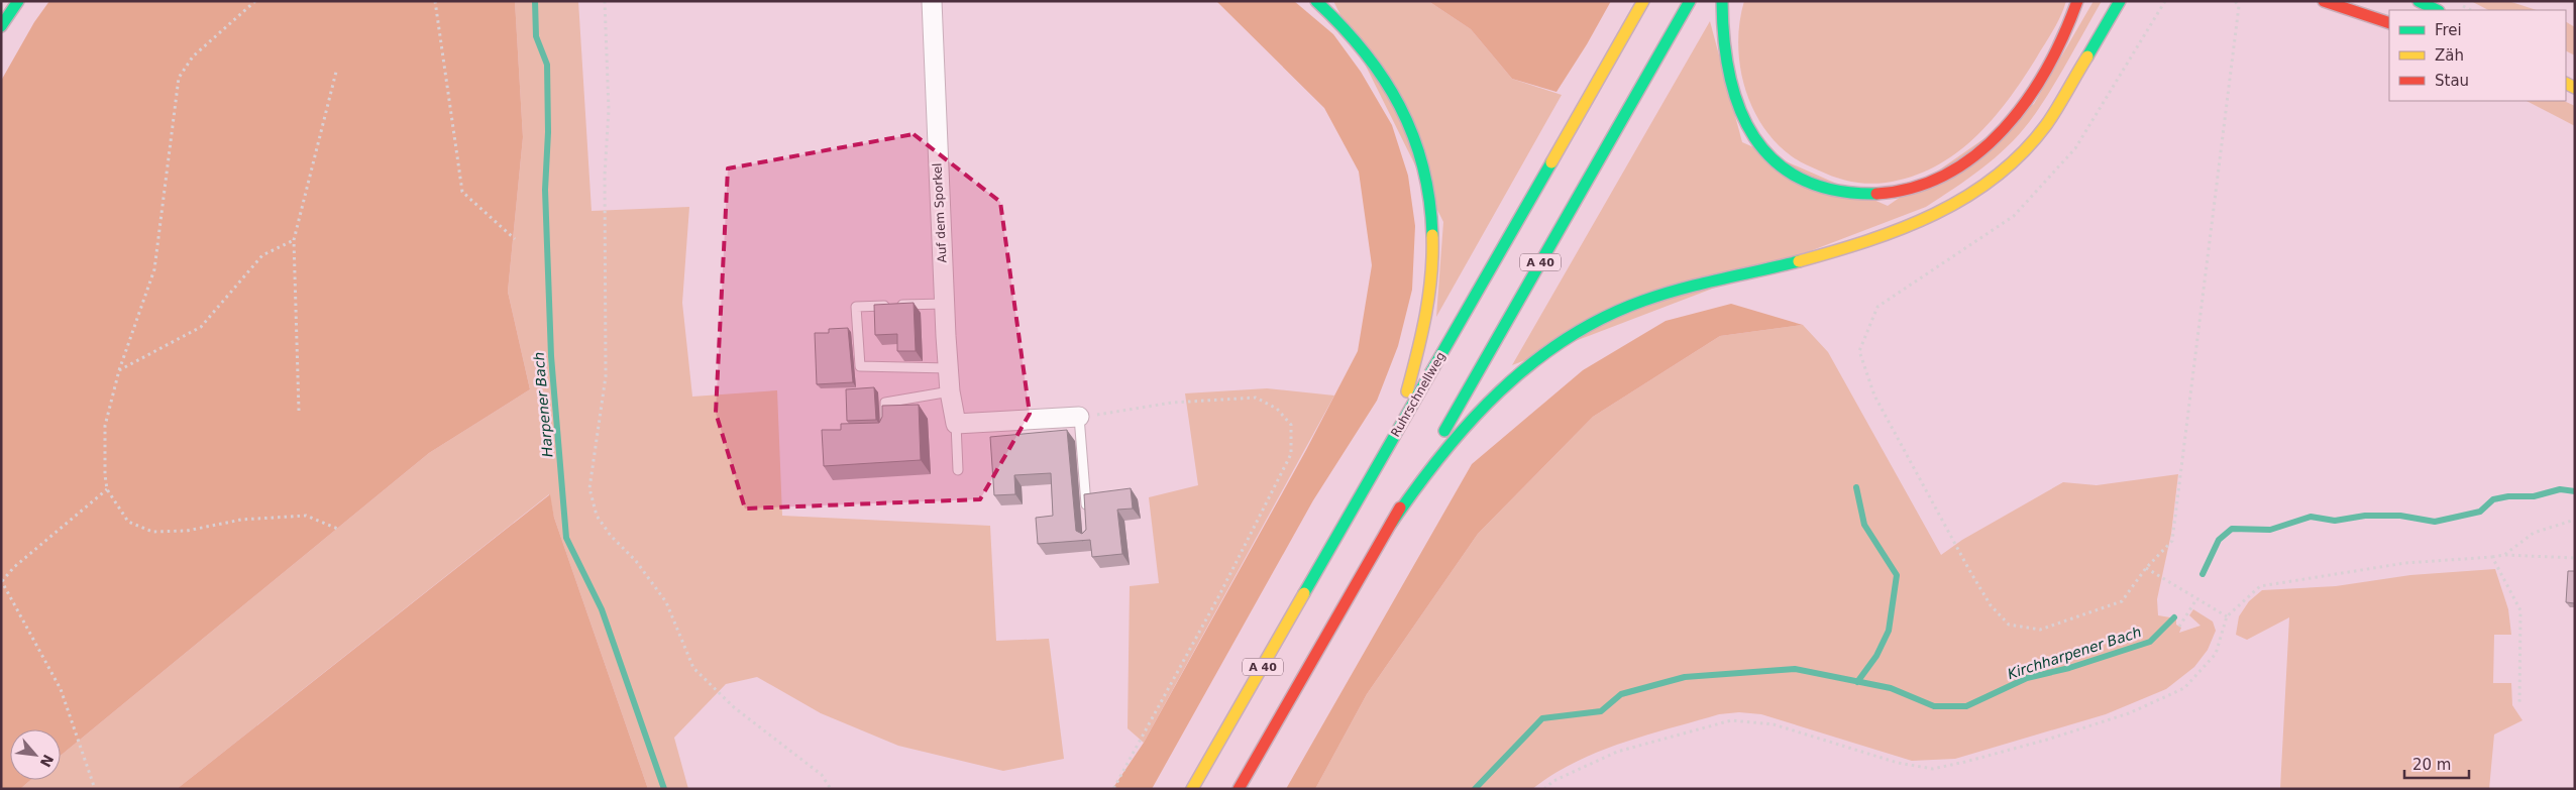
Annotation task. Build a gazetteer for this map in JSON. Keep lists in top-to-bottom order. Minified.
{"streets":{"main road":["A 40","Ruhrschnellweg"],"street":["Auf dem Sporkel"]},"water":["Harpener Bach","Kirchharpener Bach"],"legend":["Frei","Zäh","Stau"],"scale_bar":"20 m","north":"bottom right"}
